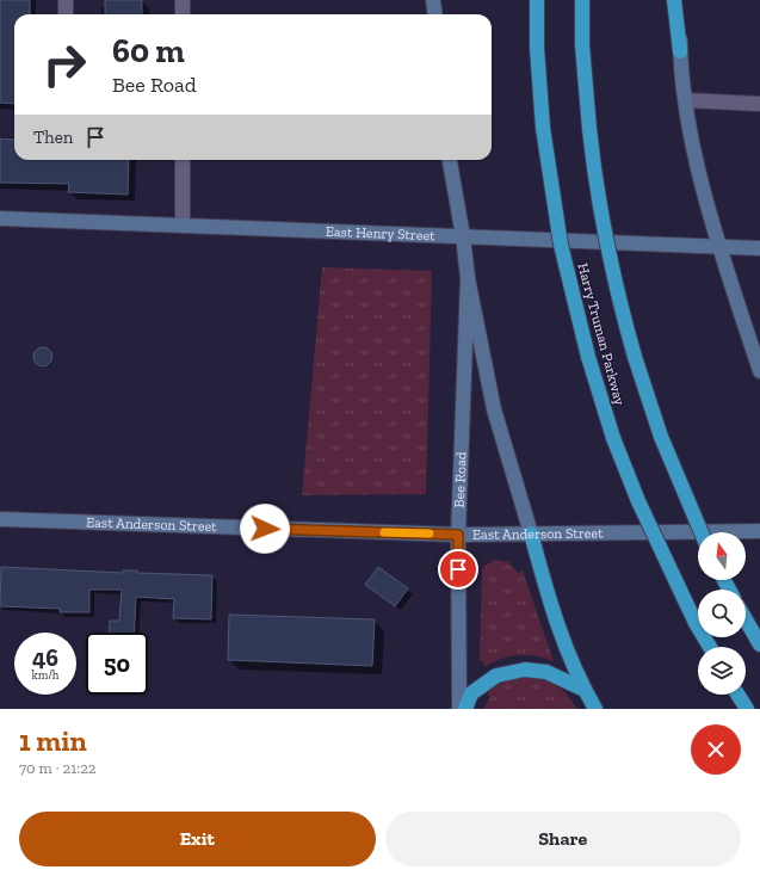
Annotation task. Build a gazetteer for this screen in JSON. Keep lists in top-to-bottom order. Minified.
{"streets":{"highway":["Harry Truman Parkway"],"main road":["East Henry Street","Bee Road","East Anderson Street"]},"crossings":[["Bee Road","East Anderson Street"]],"north":"top","page":{"turn":["60 m","Bee Road"],"then":"Then","speed":"46 km/h","limit":"50","heading":["1 min","70 m · 21:22"],"buttons":["Exit","Share"]}}
